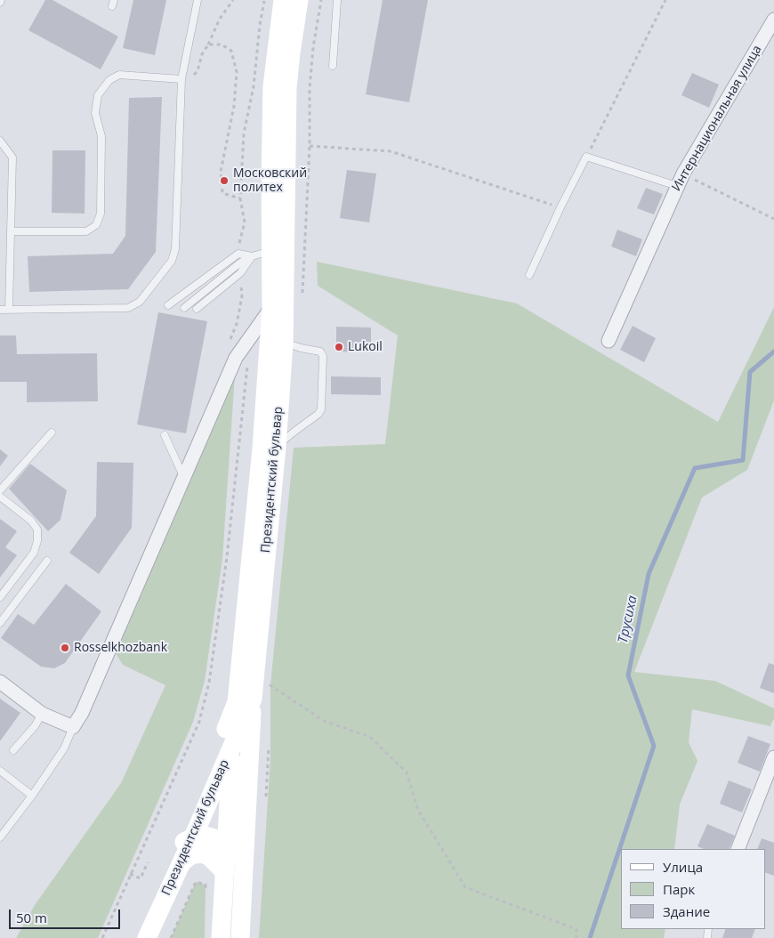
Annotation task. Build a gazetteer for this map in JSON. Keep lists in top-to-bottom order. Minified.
{"streets":{"main road":["Президентский бульвар"],"street":["Интернациональная улица"]},"water":["Трусиха"],"places":["Московский политех","Lukoil","Rosselkhozbank"],"legend":["Улица","Парк","Здание"],"scale_bar":"50 m"}
